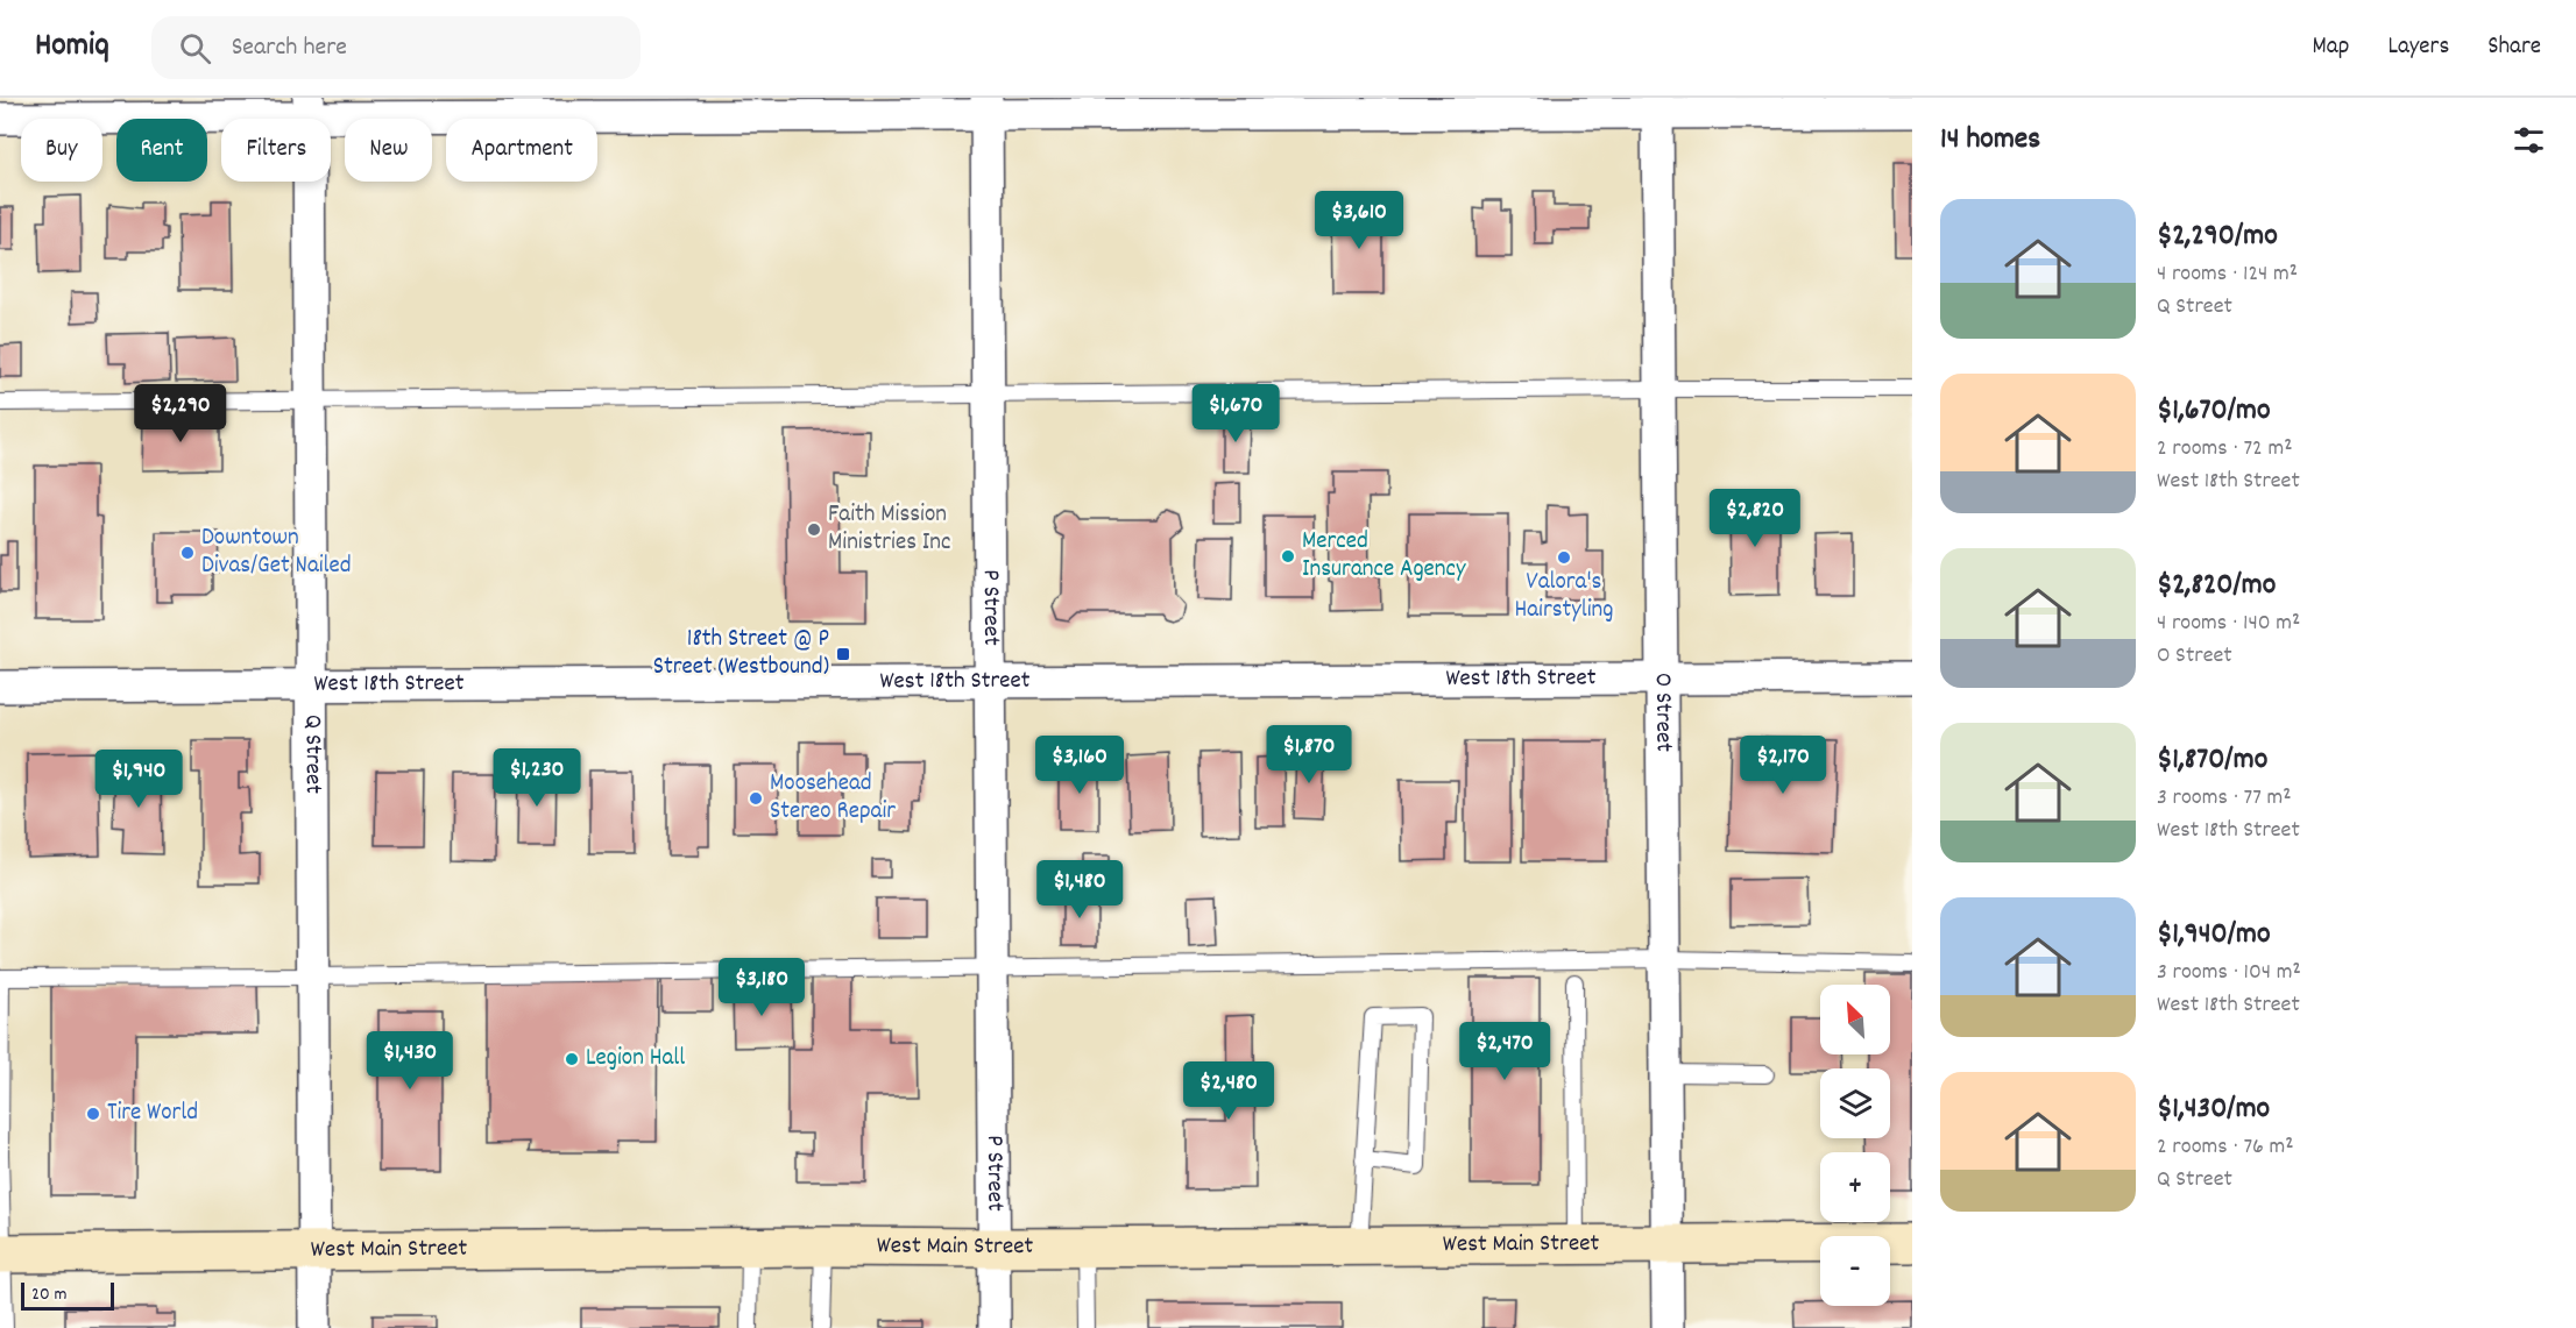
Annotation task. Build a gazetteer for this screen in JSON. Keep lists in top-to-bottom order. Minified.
{"streets":{"street":["P Street","West 18th Street","O Street","Q Street","West Main Street"]},"crossings":[["P Street","West 18th Street"],["P Street","West Main Street"],["West 18th Street","O Street"],["West 18th Street","Q Street"],["O Street","West Main Street"],["Q Street","West Main Street"]],"places":{"other":["Faith Mission Ministries Inc","Downtown Divas/Get Nailed","Merced Insurance Agency","Valora's Hairstyling","Moosehead Stereo Repair","Legion Hall","Tire World"],"transit":["18th Street @ P Street (Westbound)"]},"scale_bar":"20 m","north":"top left","page":{"header":"Homiq","search":"Search here","nav":["Map","Layers","Share"],"heading":"14 homes","chip":["Buy","Rent","Filters","New","Apartment"],"list":[{"name":"$2,290/mo","note":"4 rooms · 124 m² · Q Street"},{"name":"$1,670/mo","note":"2 rooms · 72 m² · West 18th Street"},{"name":"$2,820/mo","note":"4 rooms · 140 m² · O Street"},{"name":"$1,870/mo","note":"3 rooms · 77 m² · West 18th Street"},{"name":"$1,940/mo","note":"3 rooms · 104 m² · West 18th Street"},{"name":"$1,430/mo","note":"2 rooms · 76 m² · Q Street"}],"price":["$3,610","$2,290","$1,670","$2,820","$1,870","$3,160","$2,170","$1,230","$1,940","$1,480","$3,180","$2,470","$1,430","$2,480"],"map_buttons":["+","−"],"scale":"20 m"}}
